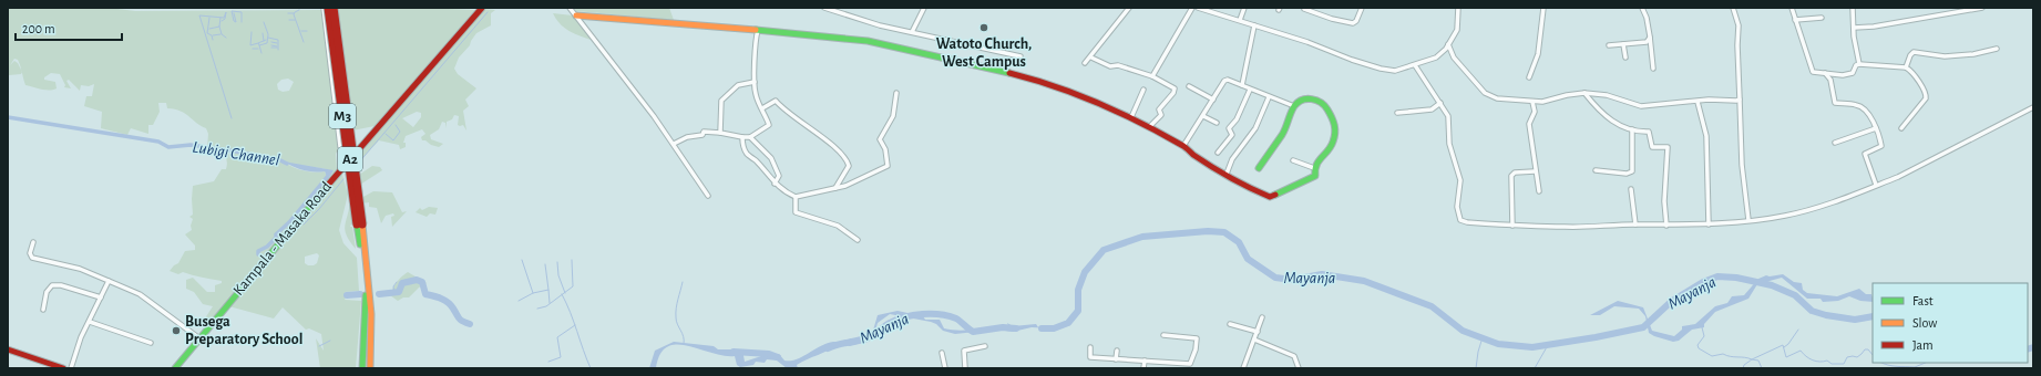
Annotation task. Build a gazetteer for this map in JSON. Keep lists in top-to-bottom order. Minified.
{"streets":{"main road":["M3","A2","Kampala - Masaka Road"]},"crossings":[["A2","Kampala - Masaka Road"]],"water":["Lubigi Channel","Mayanja"],"places":["Watoto Church, West Campus","Busega Preparatory School"],"legend":["Fast","Slow","Jam"],"scale_bar":"200 m"}
